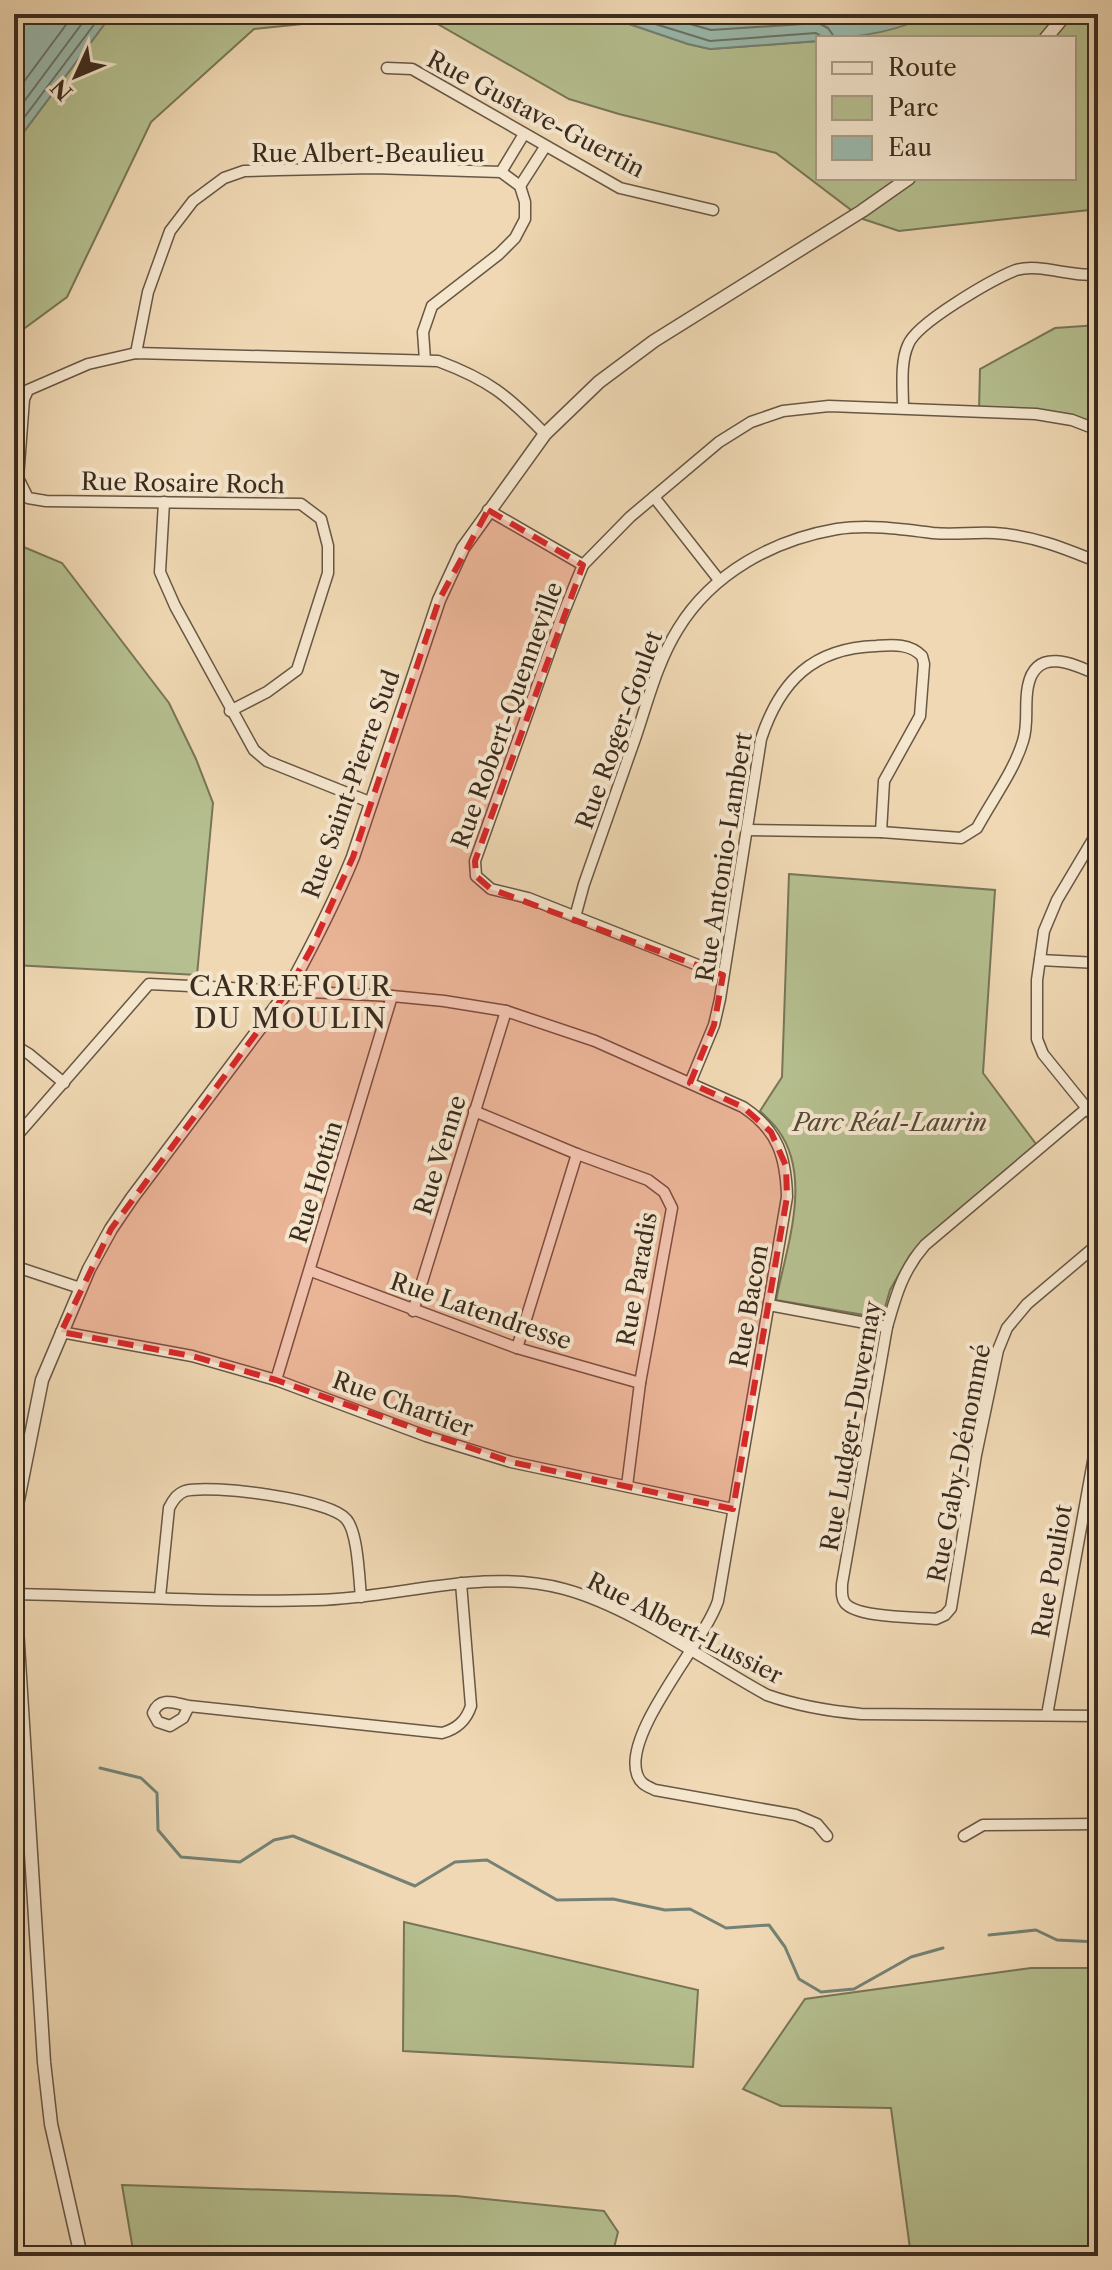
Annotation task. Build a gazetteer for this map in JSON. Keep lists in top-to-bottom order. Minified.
{"streets":{"street":["Rue Gustave-Guertin","Rue Albert-Beaulieu","Rue Rosaire Roch","Rue Robert-Quenneville","Rue Roger-Goulet","Rue Saint-Pierre Sud","Rue Antonio-Lambert","Rue Venne","Rue Hottin","Rue Paradis","Rue Bacon","Rue Latendresse","Rue Chartier","Rue Ludger-Duvernay","Rue Gaby-Dénommé","Rue Pouliot","Rue Albert-Lussier"]},"crossings":[["Rue Albert-Beaulieu","Rue Rosaire Roch"],["Rue Robert-Quenneville","Rue Roger-Goulet"],["Rue Saint-Pierre Sud","Rue Bacon"],["Rue Saint-Pierre Sud","Rue Chartier"],["Rue Antonio-Lambert","Rue Bacon"],["Rue Venne","Rue Paradis"],["Rue Venne","Rue Bacon"],["Rue Venne","Rue Latendresse"],["Rue Hottin","Rue Bacon"],["Rue Hottin","Rue Latendresse"],["Rue Hottin","Rue Chartier"],["Rue Paradis","Rue Latendresse"],["Rue Paradis","Rue Chartier"],["Rue Bacon","Rue Chartier"],["Rue Bacon","Rue Albert-Lussier"],["Rue Ludger-Duvernay","Rue Gaby-Dénommé"],["Rue Pouliot","Rue Albert-Lussier"]],"districts":["CARREFOUR DU MOULIN"],"parks":["Parc Réal-Laurin"],"legend":["Route","Parc","Eau"],"north":"bottom left"}
